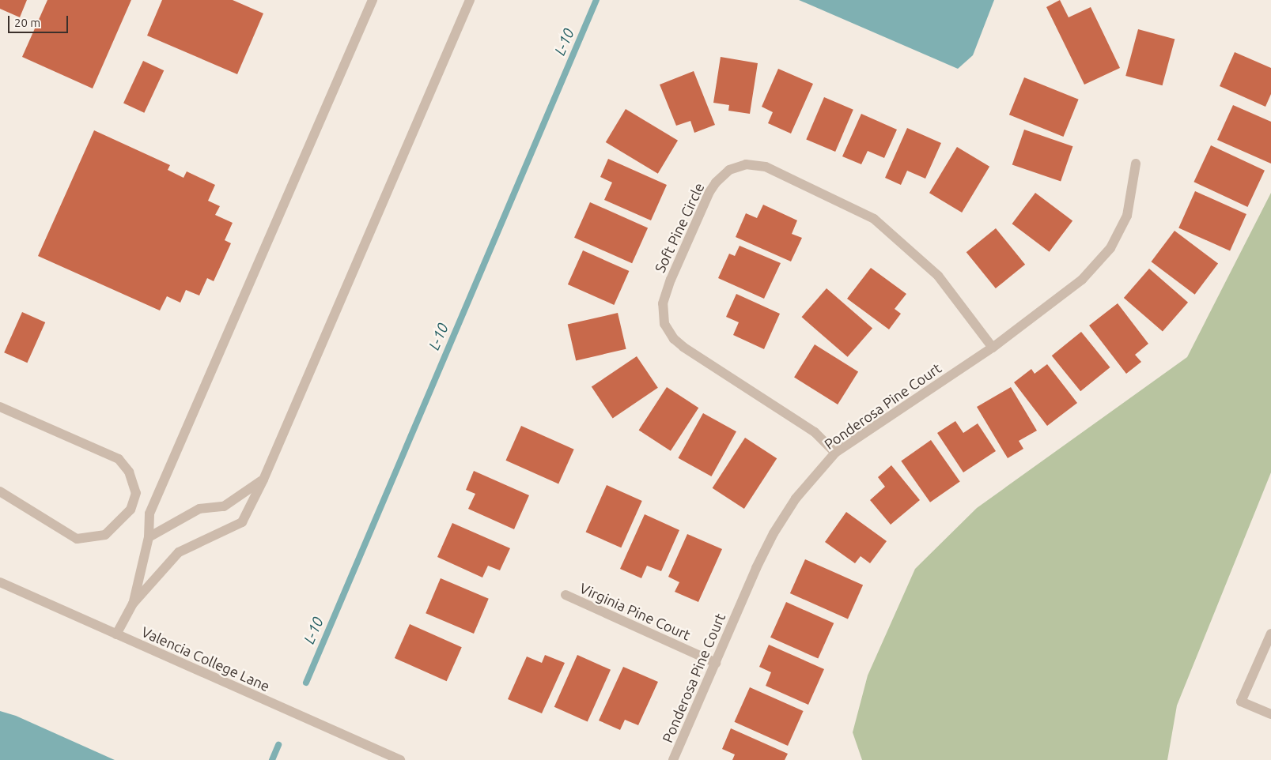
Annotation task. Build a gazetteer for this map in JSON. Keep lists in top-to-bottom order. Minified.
{"streets":{"street":["Soft Pine Circle","Ponderosa Pine Court","Virginia Pine Court","Valencia College Lane"]},"crossings":[["Soft Pine Circle","Ponderosa Pine Court"],["Ponderosa Pine Court","Virginia Pine Court"]],"water":["L-10"],"scale_bar":"20 m"}
